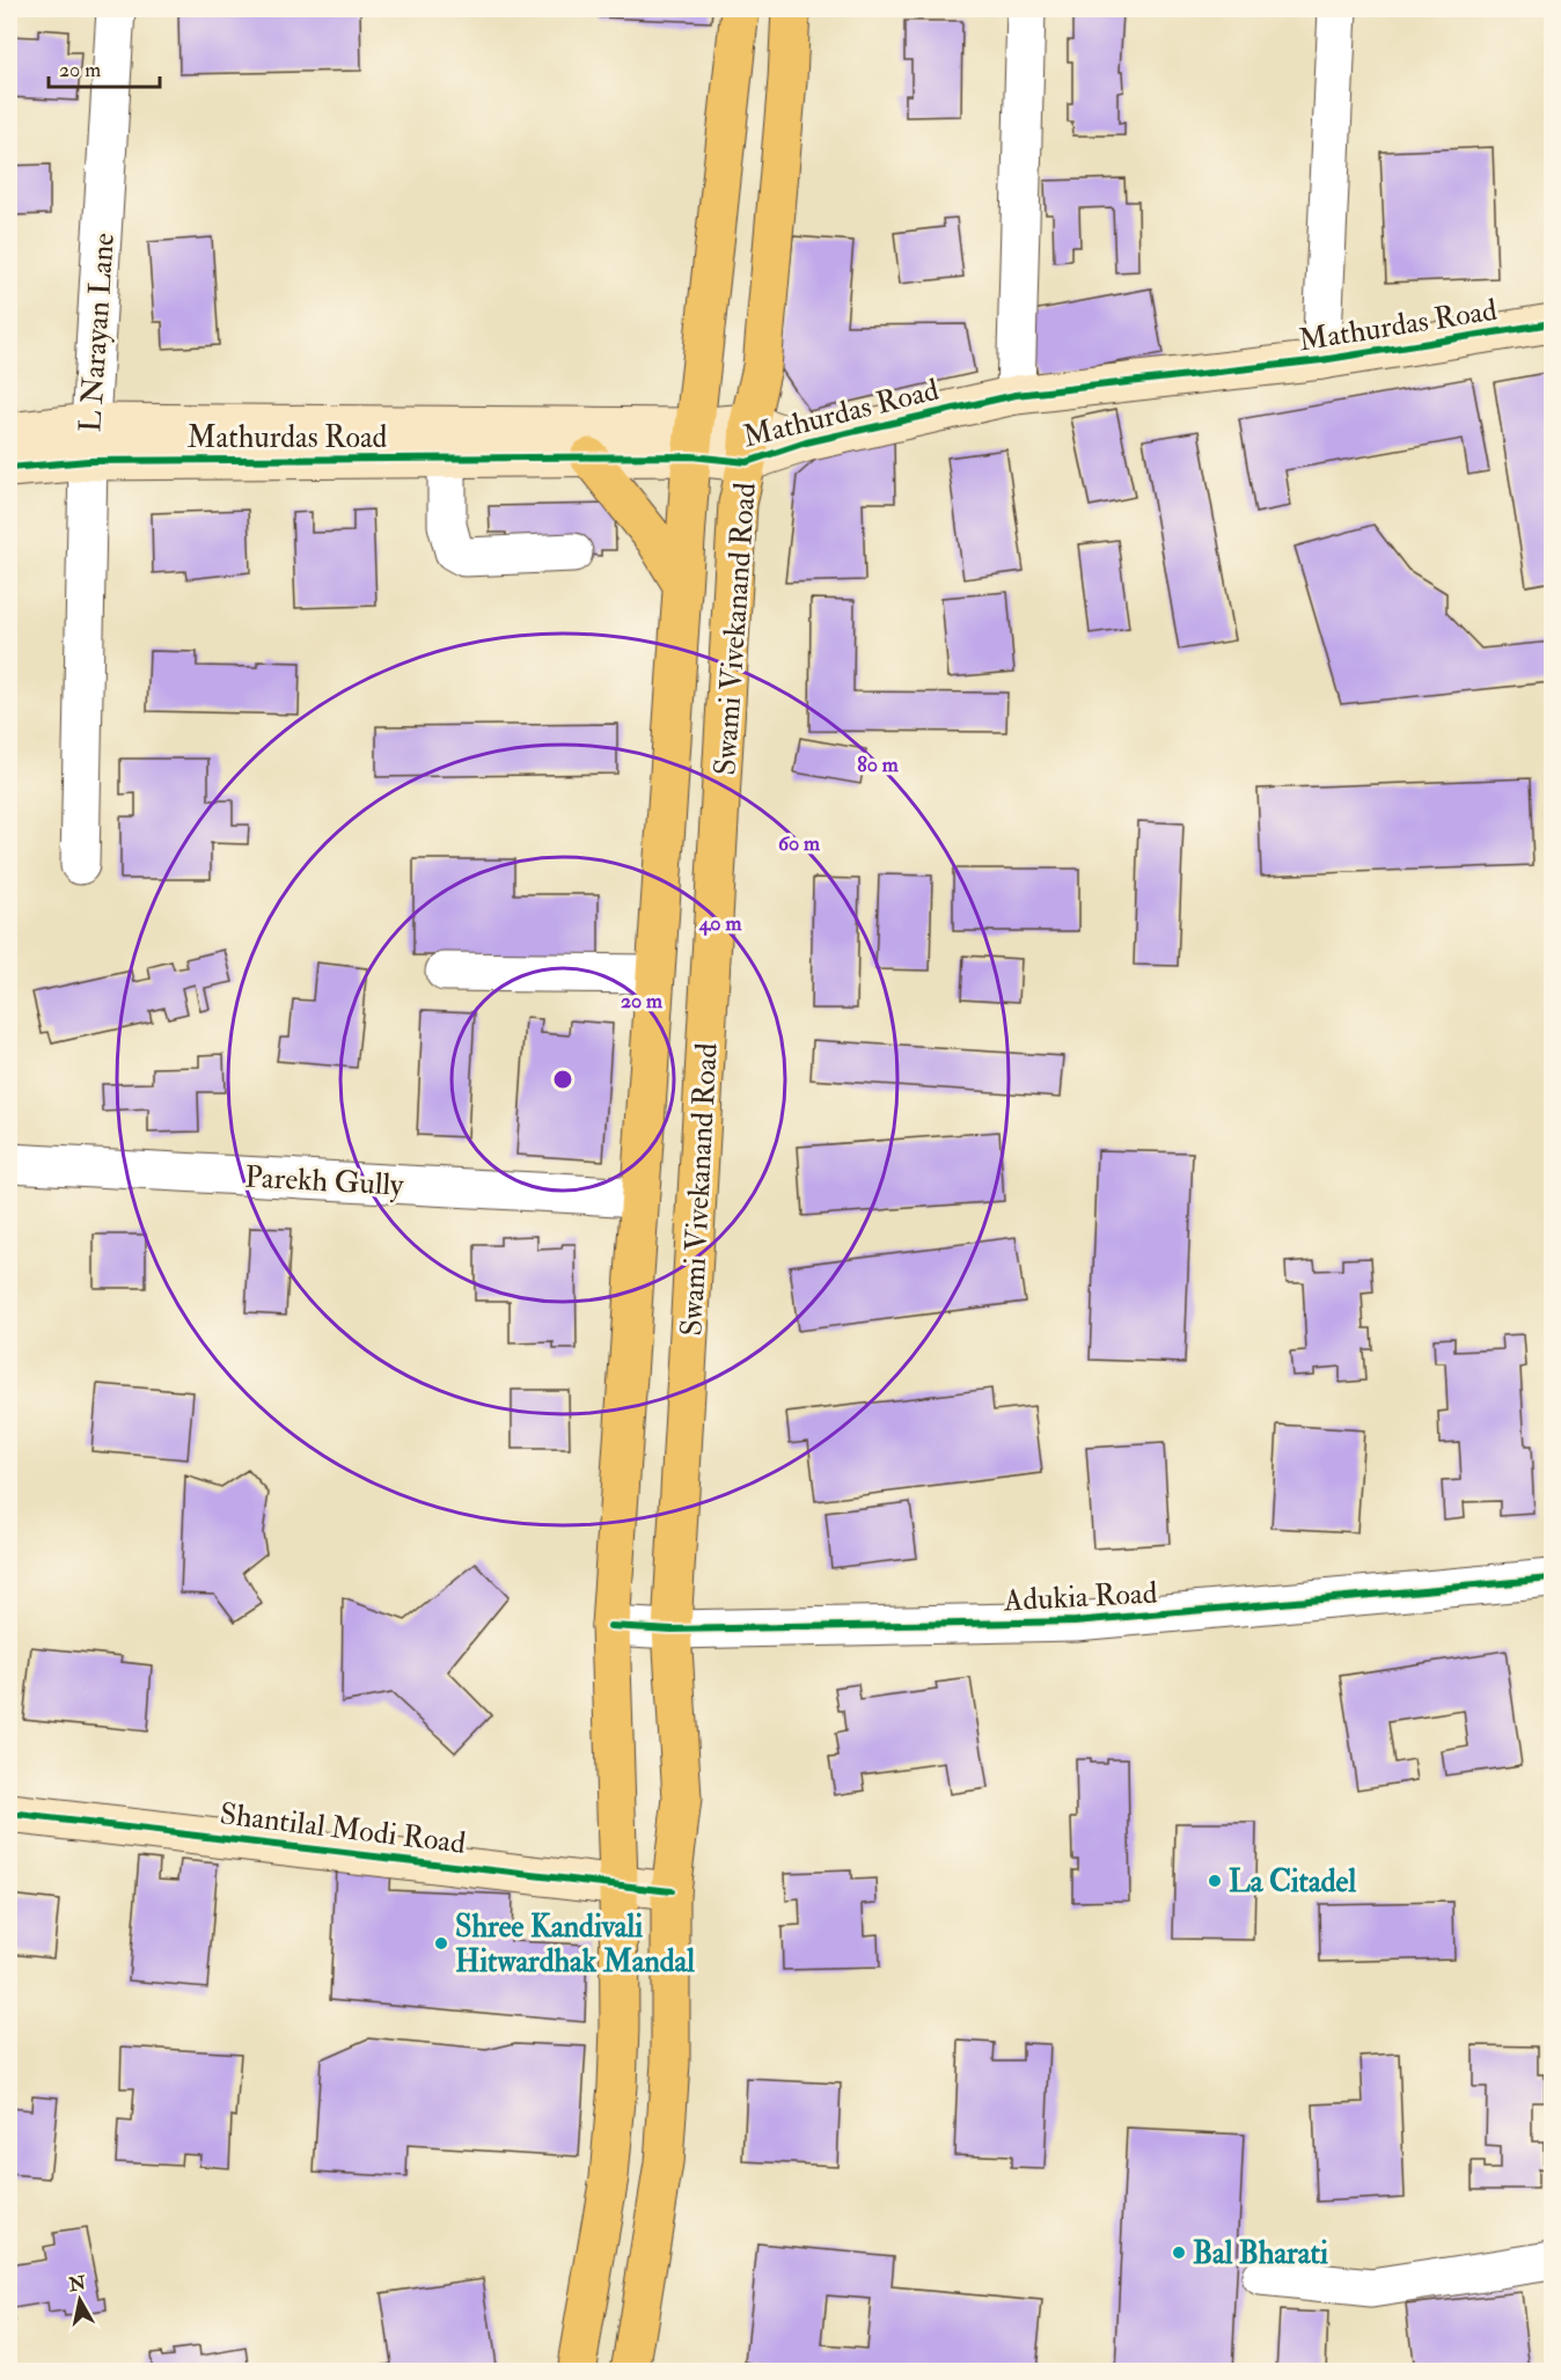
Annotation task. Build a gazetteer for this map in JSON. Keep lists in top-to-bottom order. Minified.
{"streets":{"main road":["Swami Vivekanand Road"],"street":["Mathurdas Road","L Narayan Lane","Parekh Gully","Adukia Road","Shantilal Modi Road"]},"crossings":[["Mathurdas Road","L Narayan Lane"],["Mathurdas Road","Swami Vivekanand Road"],["Swami Vivekanand Road","Parekh Gully"],["Swami Vivekanand Road","Adukia Road"],["Swami Vivekanand Road","Shantilal Modi Road"]],"places":["La Citadel","Shree Kandivali Hitwardhak Mandal","Bal Bharati"],"scale_bar":"20 m","north":"top","rings":["80 m","60 m","40 m","20 m"]}
